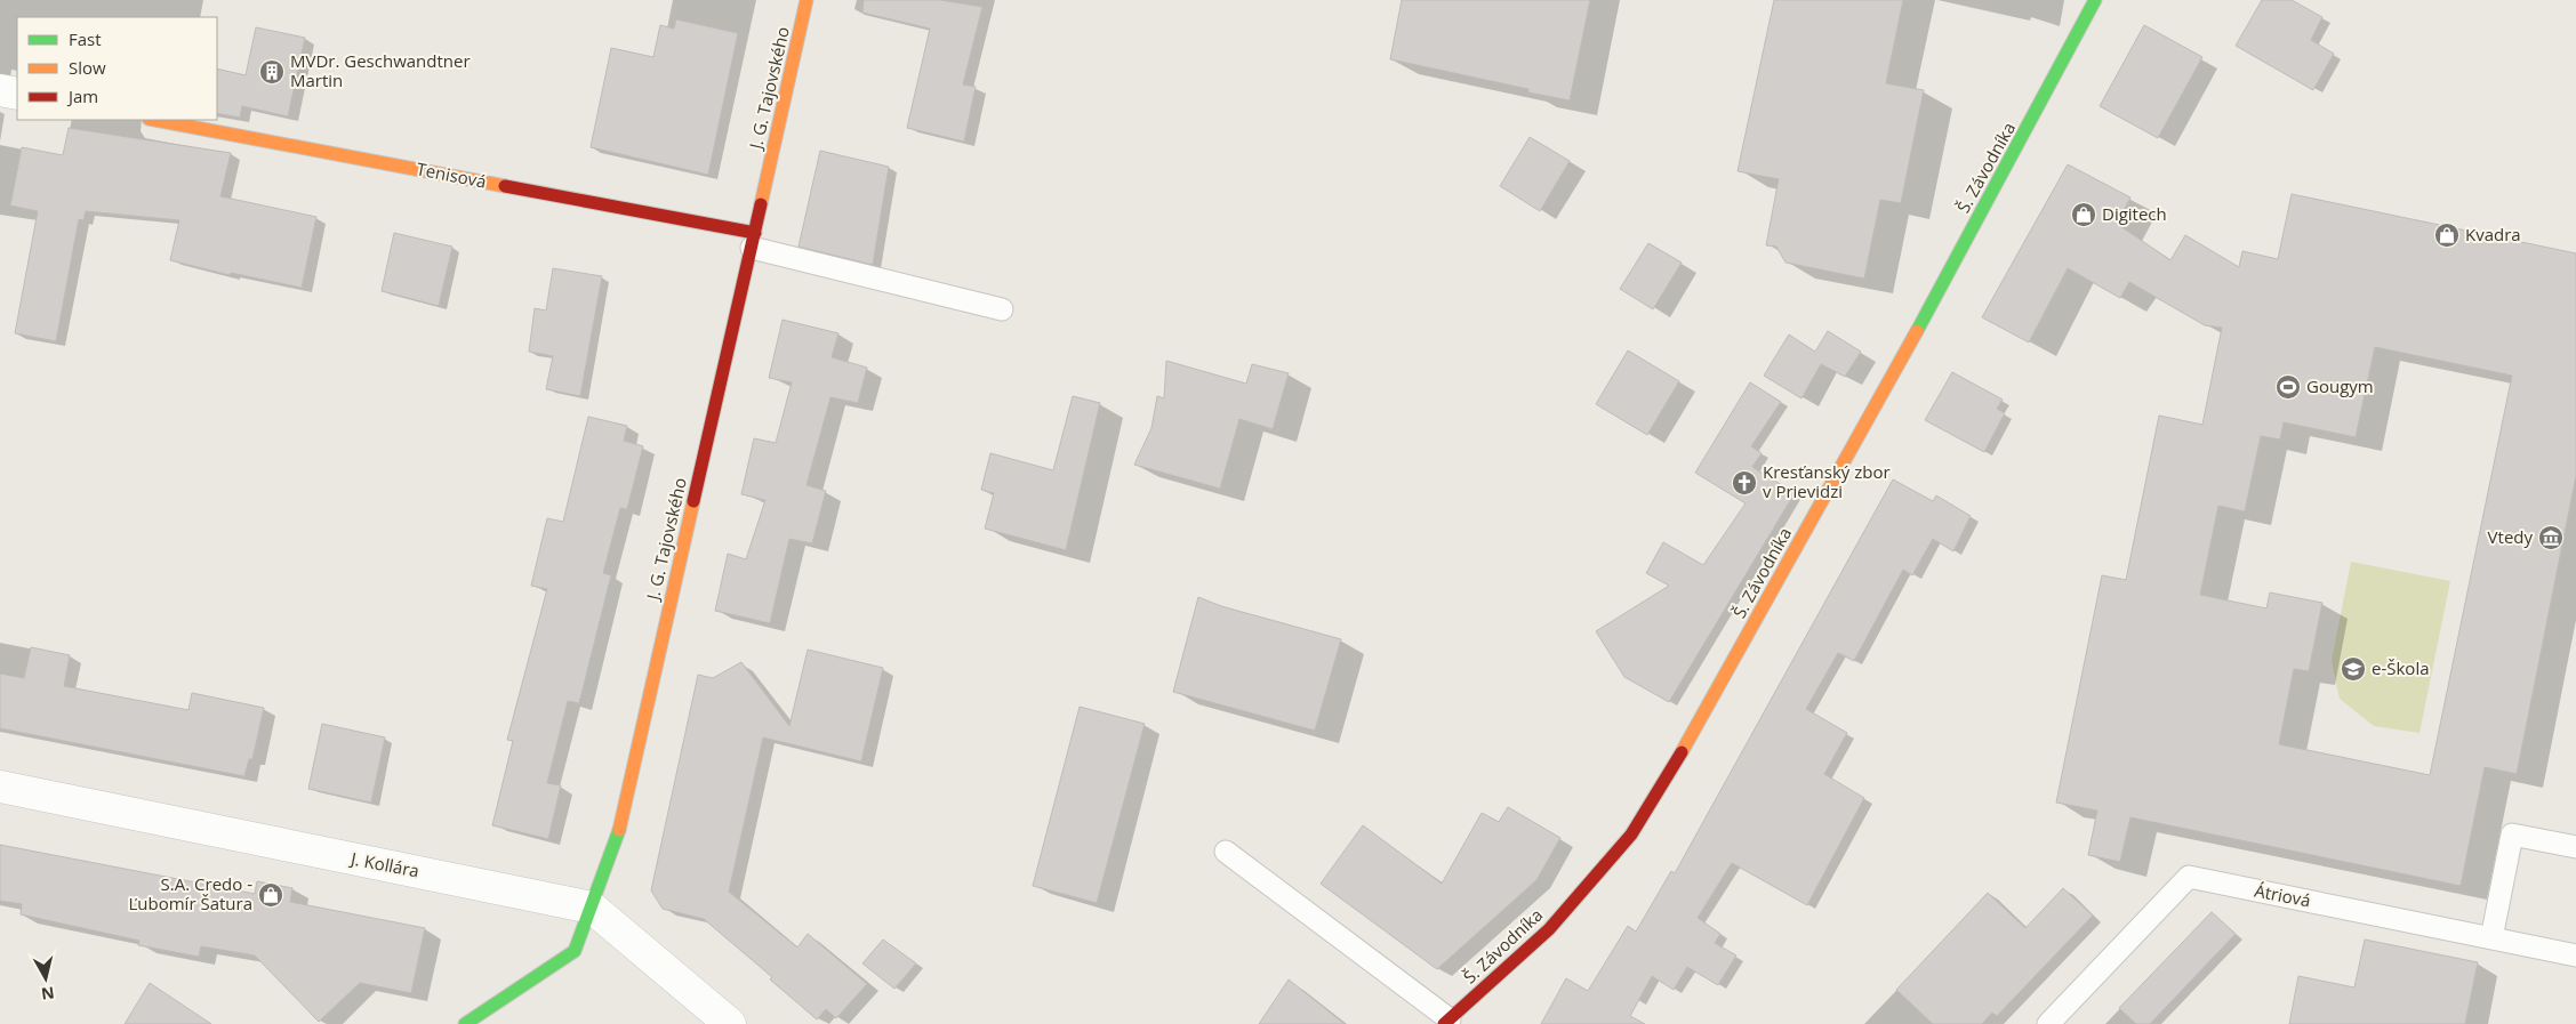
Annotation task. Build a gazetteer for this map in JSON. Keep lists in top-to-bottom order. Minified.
{"streets":{"street":["J. G. Tajovského","Š. Závodníka","Tenisová","J. Kollára"],"lane":["Átriová"]},"crossings":[["J. G. Tajovského","Tenisová"],["J. G. Tajovského","J. Kollára"]],"places":{"building":["MVDr. Geschwandtner Martin"],"shop":["Digitech","Kvadra","S.A. Credo - Ľubomír Šatura"],"sports":["Gougym"],"church":["Kresťanský zbor v Prievidzi"],"museum":["Vtedy"],"school or university":["e-Škola"]},"legend":["Fast","Slow","Jam"],"north":"bottom"}
